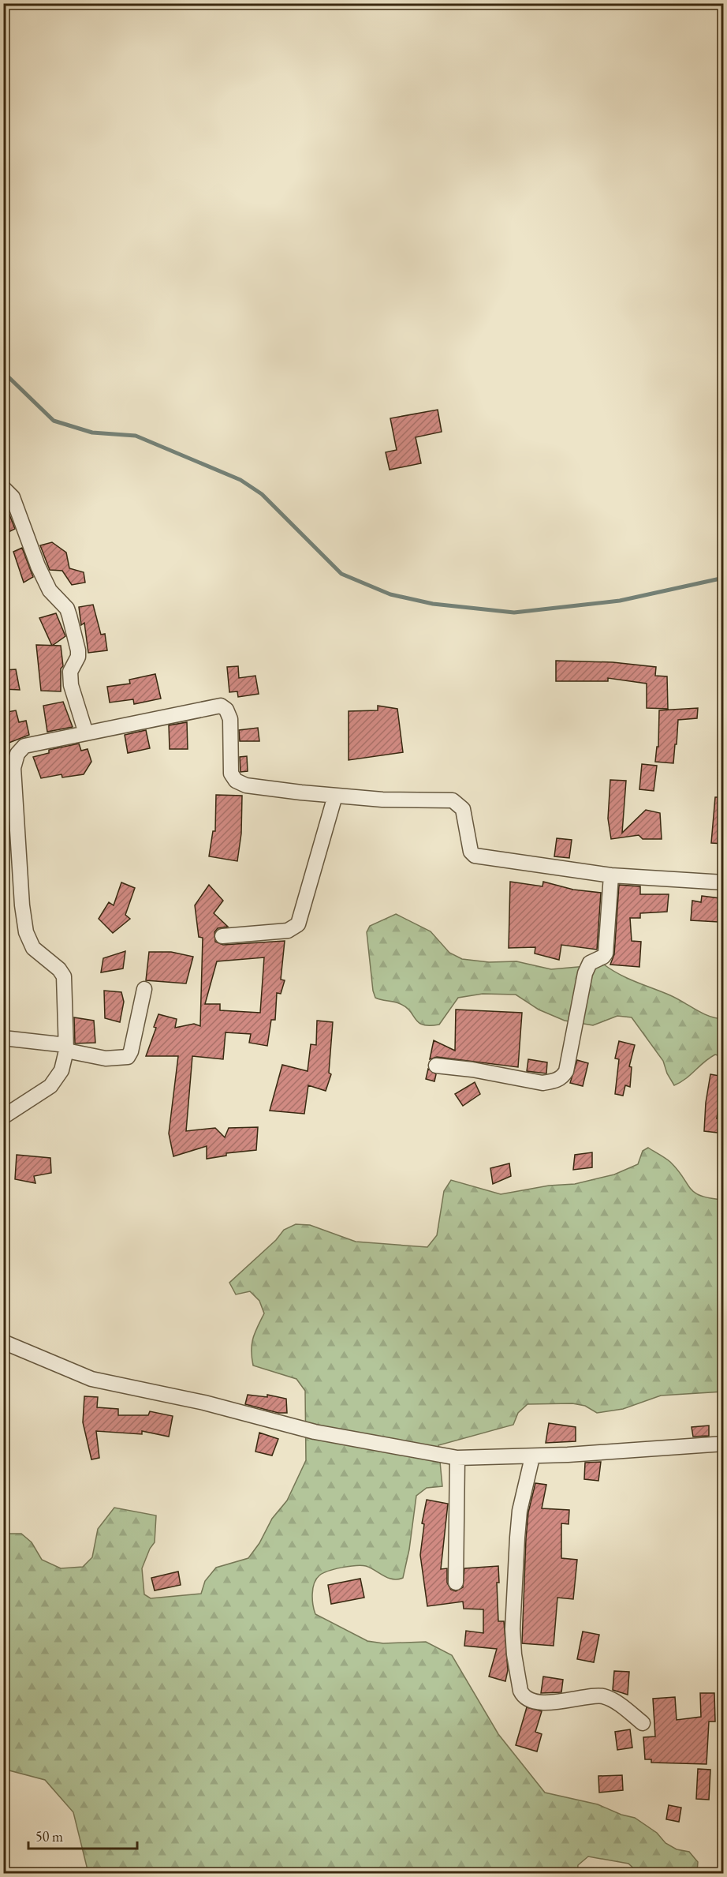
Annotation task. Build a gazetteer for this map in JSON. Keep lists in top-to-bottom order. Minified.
{"scale_bar":"50 m"}
